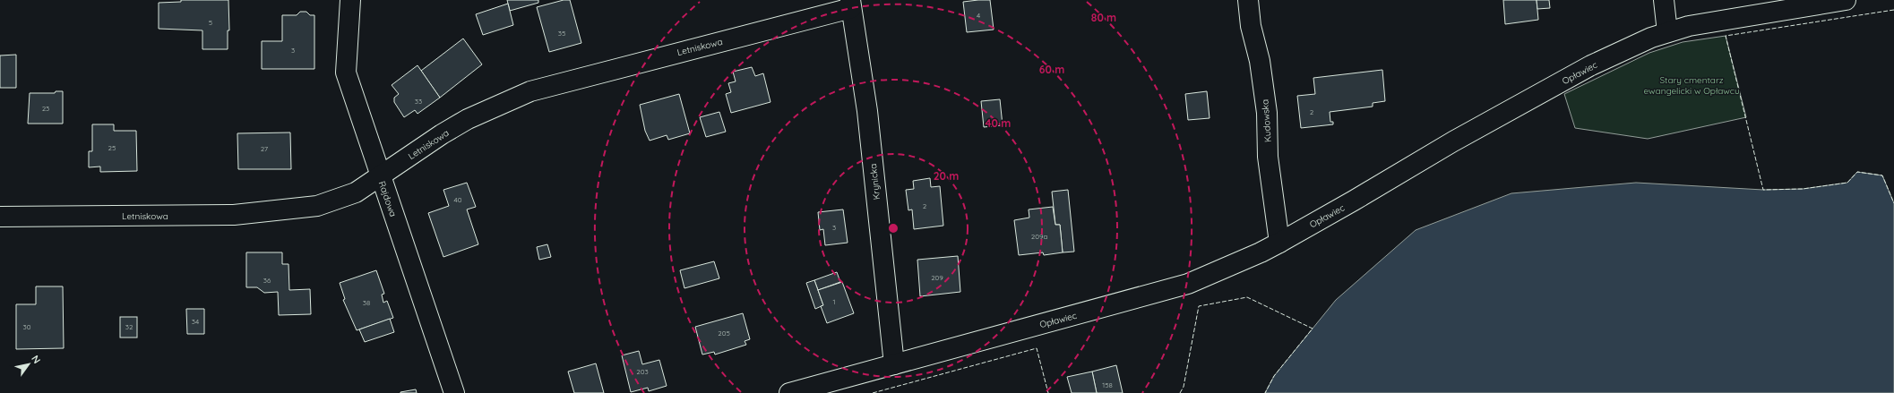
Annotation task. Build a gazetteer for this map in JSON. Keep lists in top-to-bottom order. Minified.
{"streets":{"street":["Letniskowa","Opławiec","Kudowska","Krynicka","Rajdowa"]},"crossings":[["Letniskowa","Krynicka"],["Letniskowa","Rajdowa"],["Opławiec","Kudowska"],["Opławiec","Krynicka"]],"parks":["Stary cmentarz ewangelicki w Opławcu"],"house_numbers":["4","5","35","3","33","23","2","25","27","40","2","3","209a","209","36","1","38","34","30","32","205","203","158"],"north":"top right","rings":["80 m","60 m","40 m","20 m"]}
